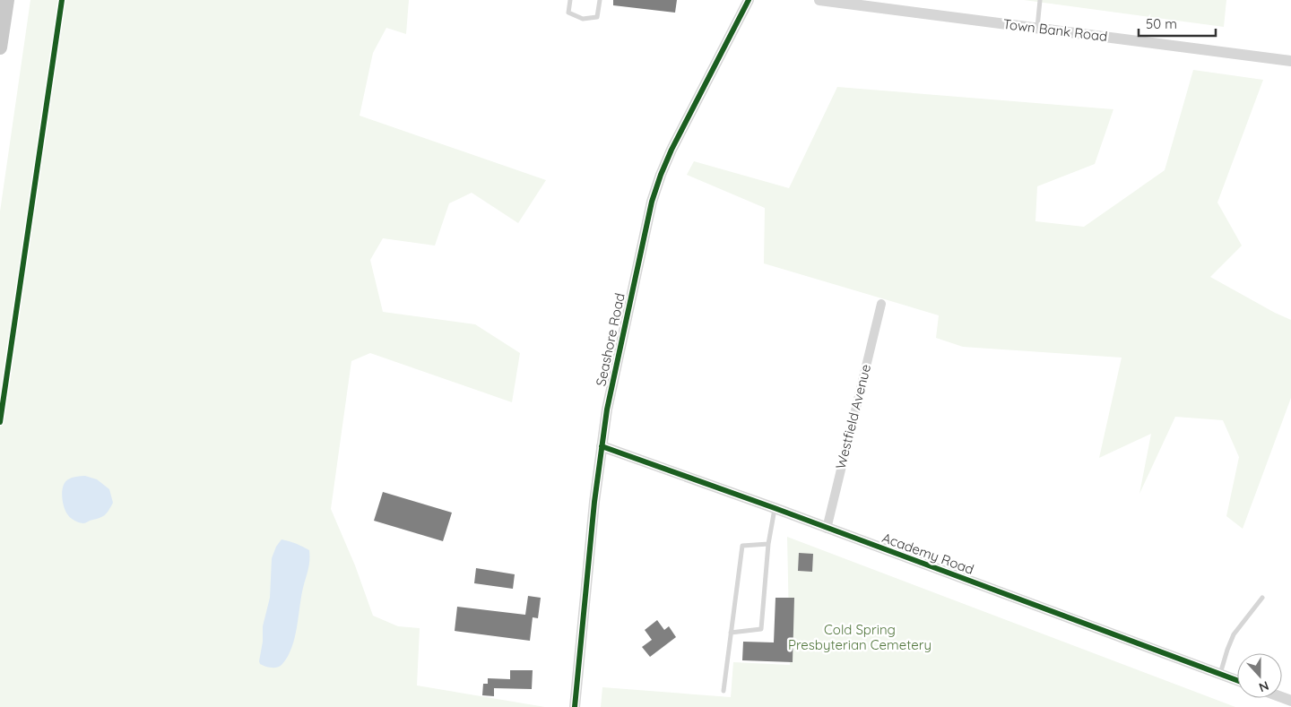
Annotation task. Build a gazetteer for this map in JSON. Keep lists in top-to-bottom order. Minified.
{"streets":{"street":["Town Bank Road","Seashore Road","Westfield Avenue","Academy Road"]},"crossings":[["Seashore Road","Academy Road"],["Westfield Avenue","Academy Road"]],"parks":["Cold Spring Presbyterian Cemetery"],"scale_bar":"50 m","north":"bottom"}
